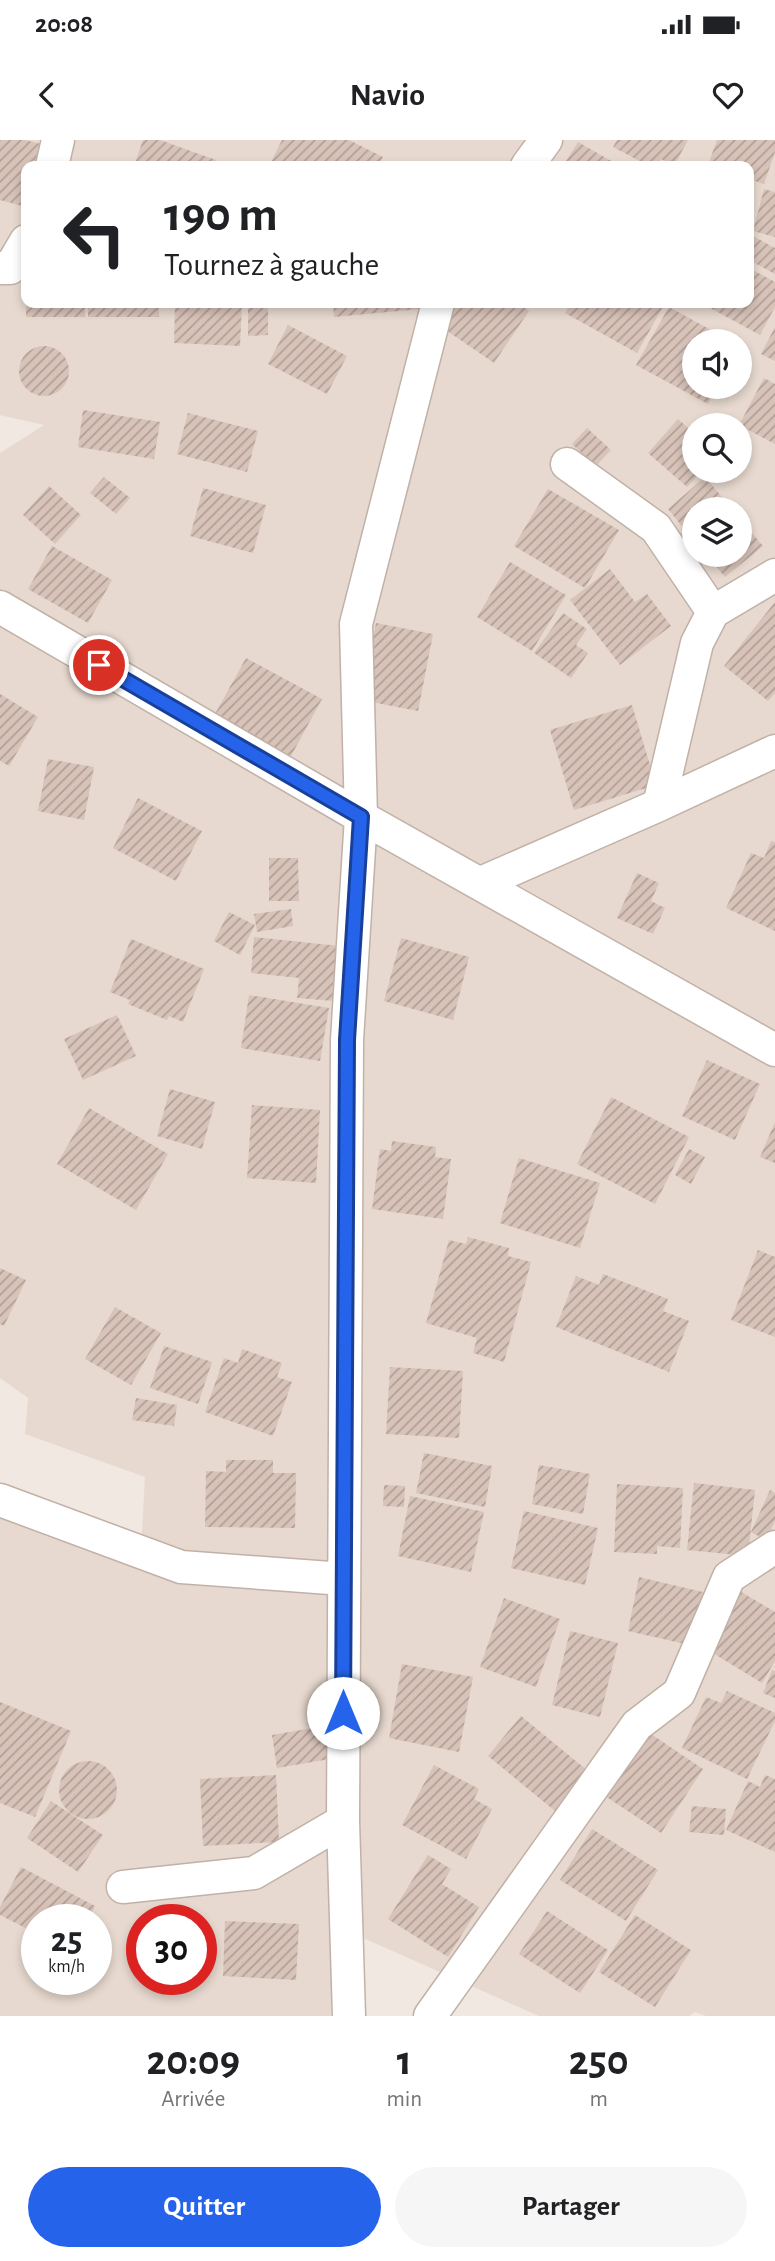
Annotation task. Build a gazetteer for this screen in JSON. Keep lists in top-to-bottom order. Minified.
{"page":{"status":"20:08","header":"Navio","turn":["190 m","Tournez à gauche"],"speed":"25 km/h","limit":"30","eta":["20:09","Arrivée","1","min","250","m"],"buttons":["Quitter","Partager"]}}
